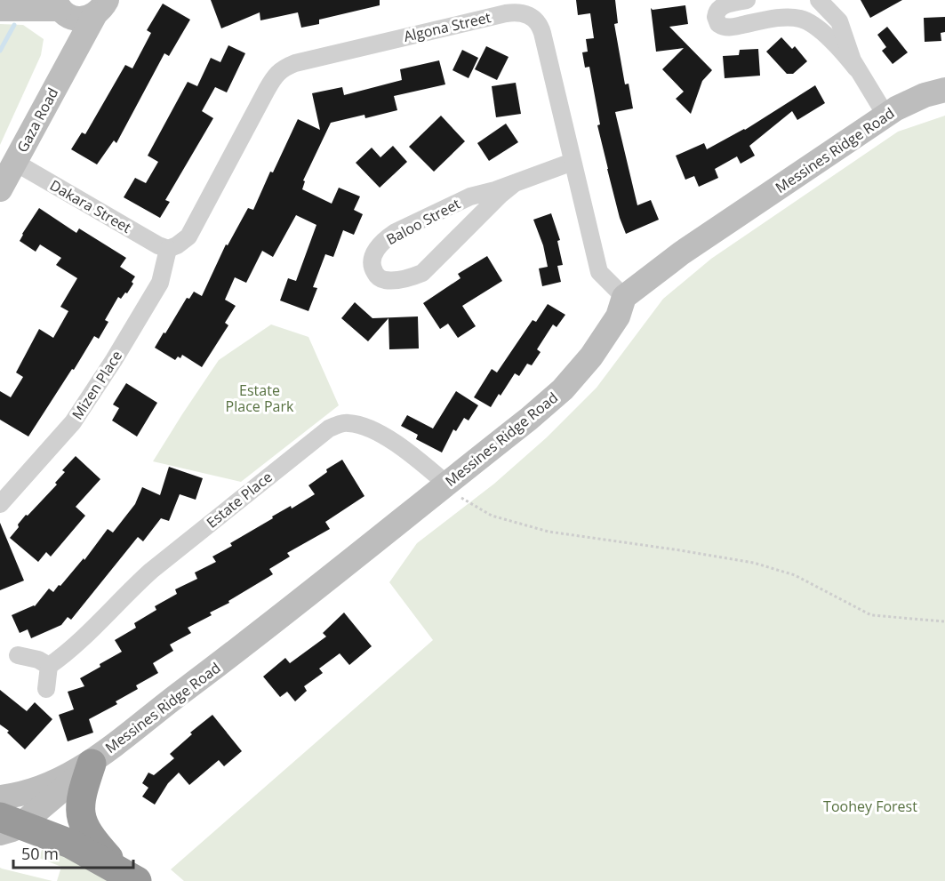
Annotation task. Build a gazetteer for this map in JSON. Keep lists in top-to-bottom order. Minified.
{"streets":{"street":["Algona Street","Gaza Road","Messines Ridge Road","Dakara Street","Baloo Street","Mizen Place","Estate Place"]},"crossings":[["Algona Street","Messines Ridge Road"],["Algona Street","Dakara Street"],["Algona Street","Baloo Street"],["Algona Street","Mizen Place"],["Gaza Road","Dakara Street"],["Messines Ridge Road","Estate Place"],["Dakara Street","Mizen Place"]],"parks":["Estate Place Park","Toohey Forest"],"scale_bar":"50 m"}
